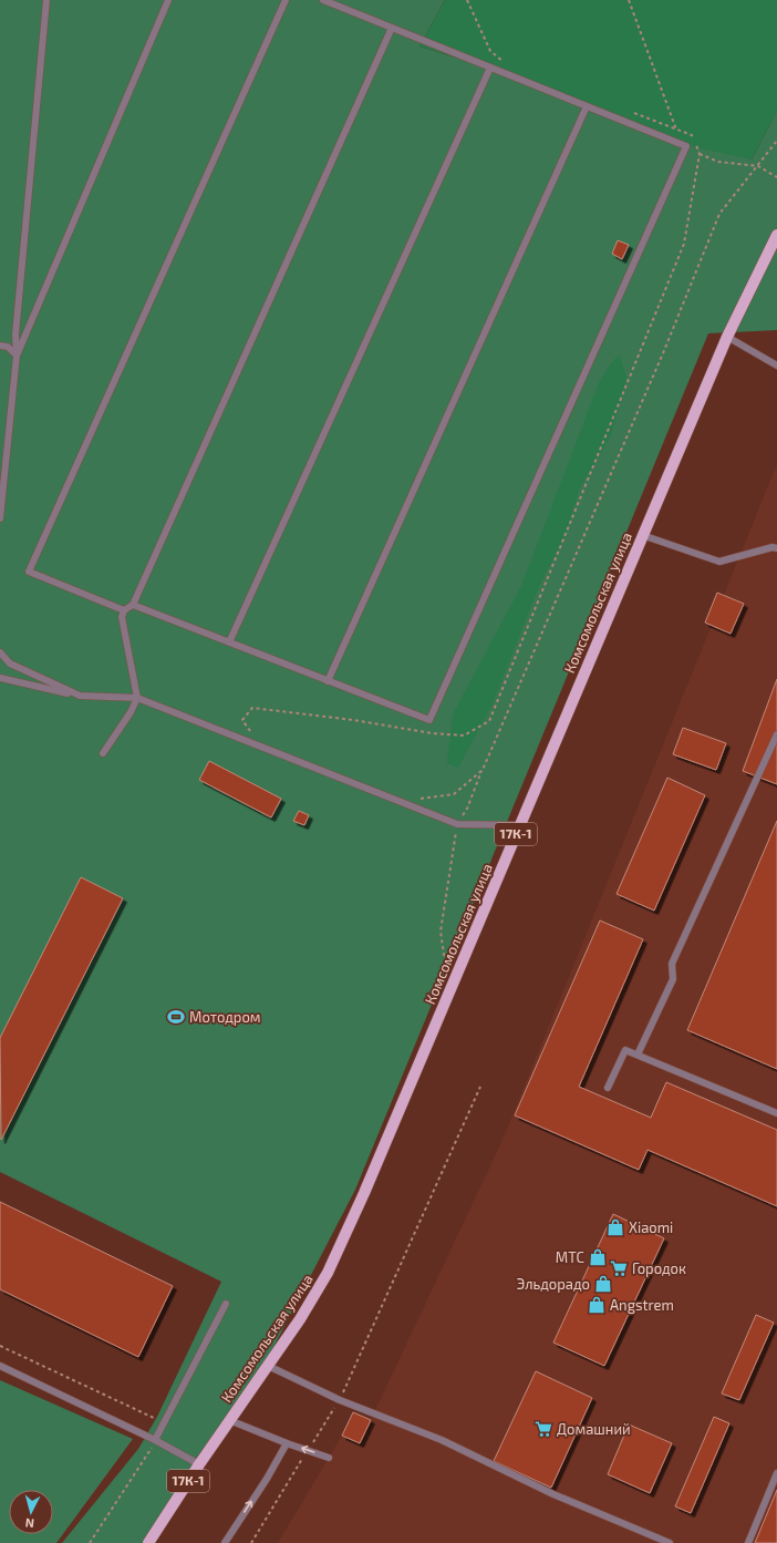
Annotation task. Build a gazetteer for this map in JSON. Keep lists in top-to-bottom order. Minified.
{"streets":{"main road":["Комсомольская улица","17К-1"]},"places":{"sports":["Мотодром"],"shop":["Xiaomi","МТС","Эльдорадо","Angstrem"],"supermarket":["Городок","Домашний"]},"north":"bottom"}
